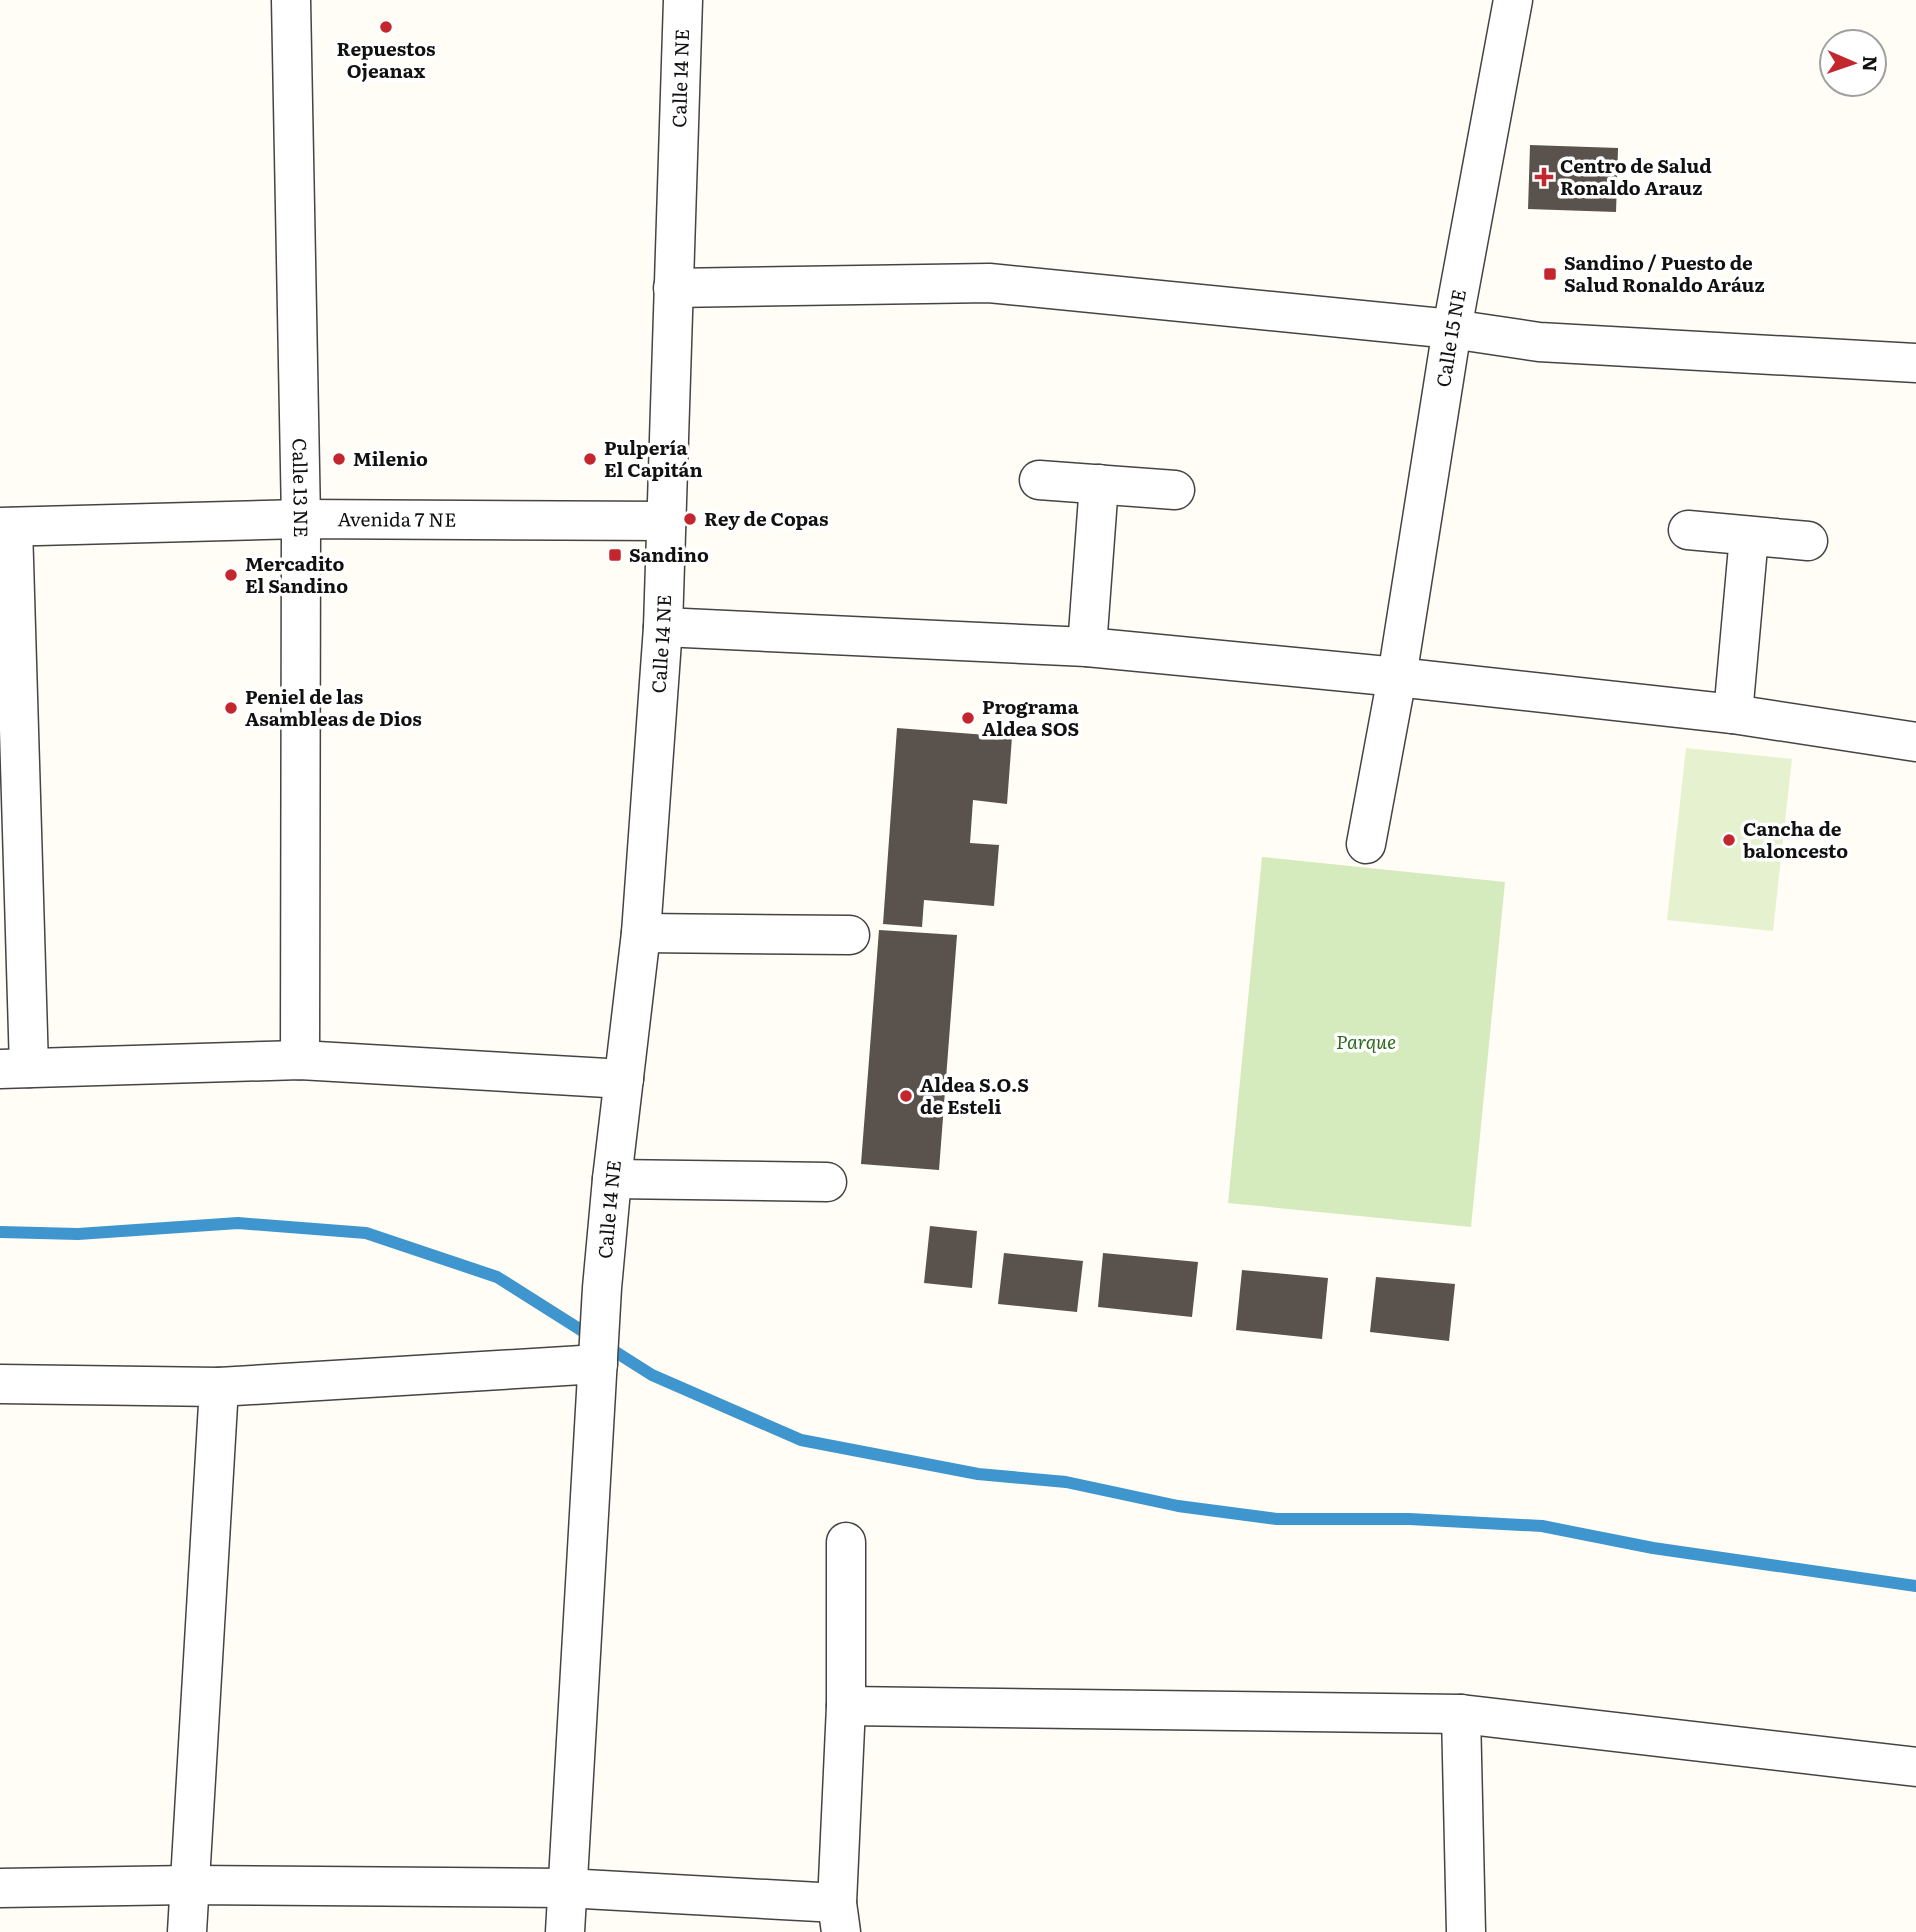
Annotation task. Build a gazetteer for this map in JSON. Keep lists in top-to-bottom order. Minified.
{"streets":{"street":["Calle 14 NE","Calle 15 NE","Calle 13 NE","Avenida 7 NE"]},"crossings":[["Calle 14 NE","Avenida 7 NE"],["Calle 13 NE","Avenida 7 NE"]],"parks":["Parque"],"places":{"other":["Repuestos Ojeanax","Milenio","Pulpería El Capitán","Rey de Copas","Mercadito El Sandino","Peniel de las Asambleas de Dios","Programa Aldea SOS","Cancha de baloncesto","Aldea S.O.S de Esteli"],"health":["Centro de Salud Ronaldo Arauz"],"transit":["Sandino / Puesto de Salud Ronaldo Aráuz","Sandino"]},"north":"right"}
